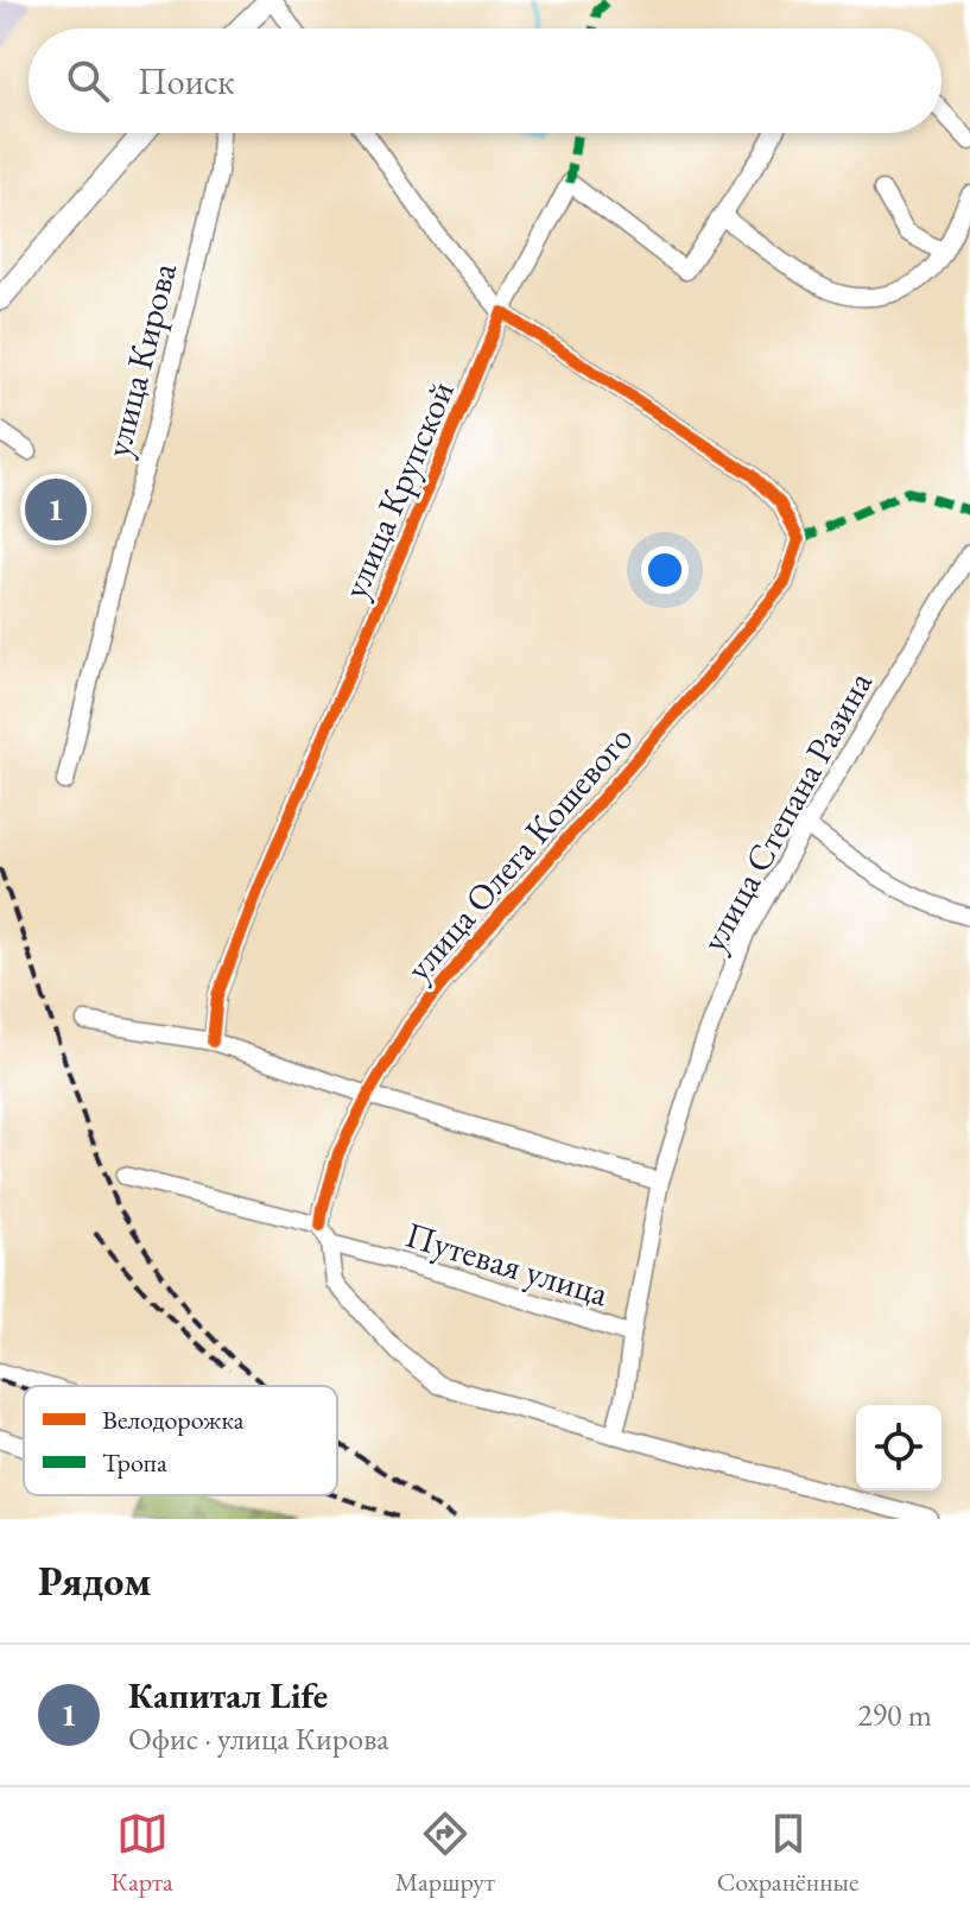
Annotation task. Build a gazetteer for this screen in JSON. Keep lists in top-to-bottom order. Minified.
{"streets":{"street":["улица Кирова","улица Крупской","улица Степана Разина","улица Олега Кошевого","Путевая улица"]},"crossings":[["улица Крупской","улица Олега Кошевого"],["улица Степана Разина","Путевая улица"]],"legend":["Велодорожка","Тропа"],"page":{"search":"Поиск","pins":"1","heading":"Рядом","list":[{"mark":"1","name":"Капитал Life","note":"Офис · улица Кирова","value":"290 m"}],"nav":["Карта","Маршрут","Сохранённые"]}}
